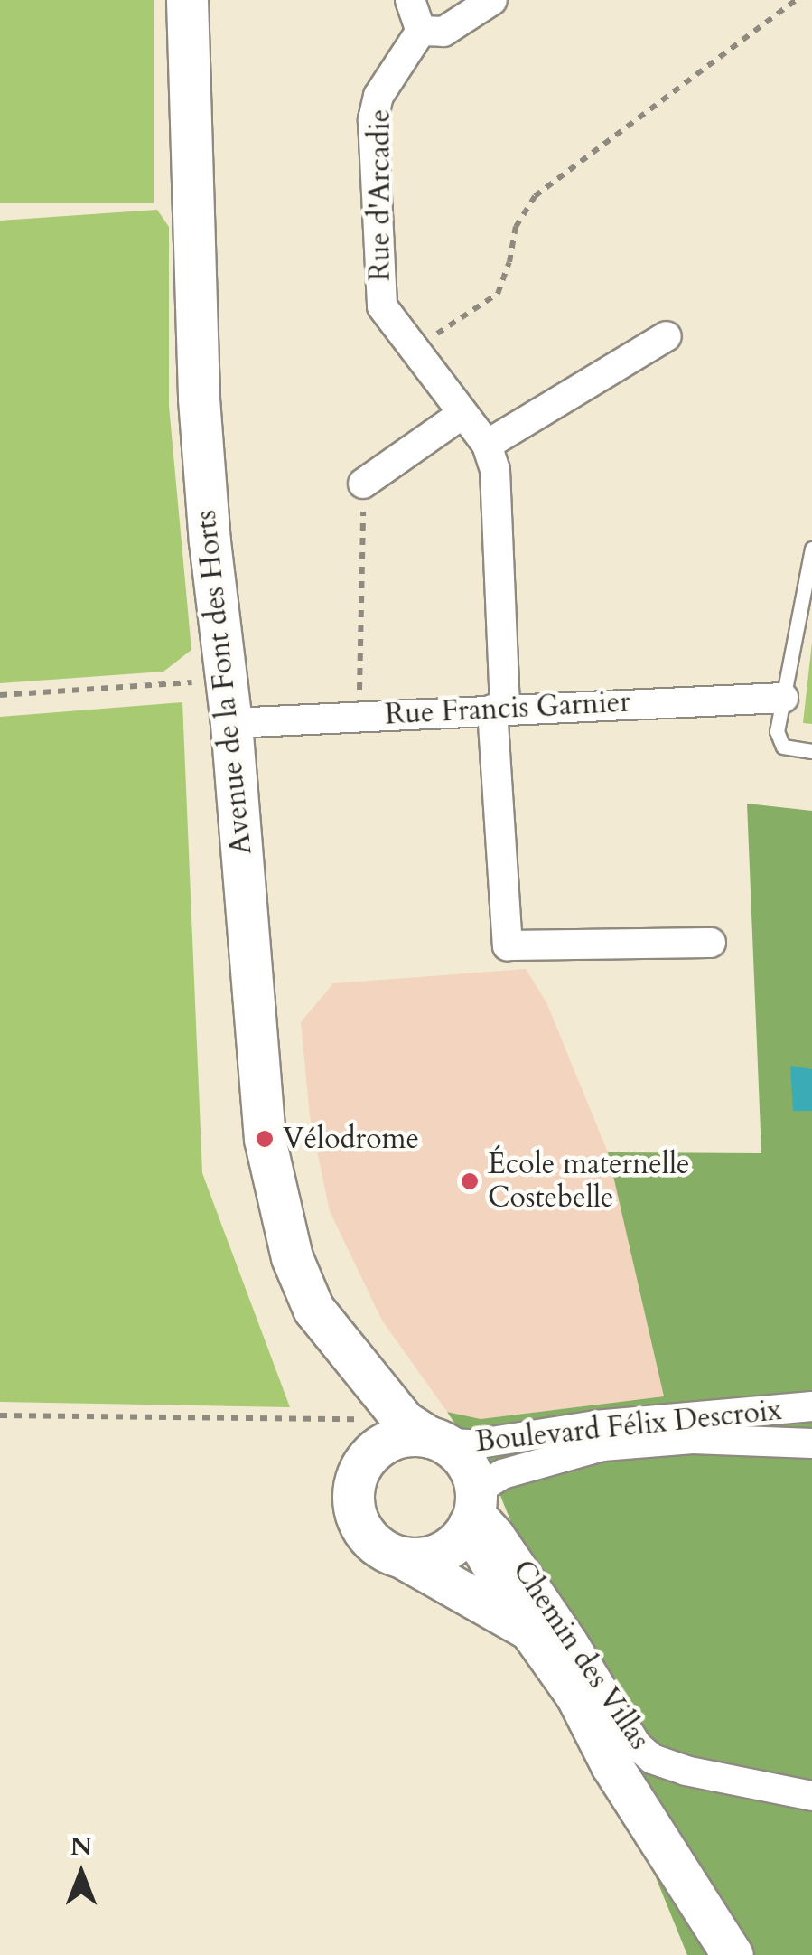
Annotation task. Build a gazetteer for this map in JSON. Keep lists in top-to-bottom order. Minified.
{"streets":{"main road":["Avenue de la Font des Horts"],"street":["Rue d'Arcadie","Rue Francis Garnier","Boulevard Félix Descroix","Chemin des Villas"]},"crossings":[["Rue d'Arcadie","Rue Francis Garnier"],["Avenue de la Font des Horts","Rue Francis Garnier"],["Avenue de la Font des Horts","Boulevard Félix Descroix"],["Avenue de la Font des Horts","Chemin des Villas"],["Boulevard Félix Descroix","Chemin des Villas"]],"places":["Vélodrome","École maternelle Costebelle"],"north":"top"}
